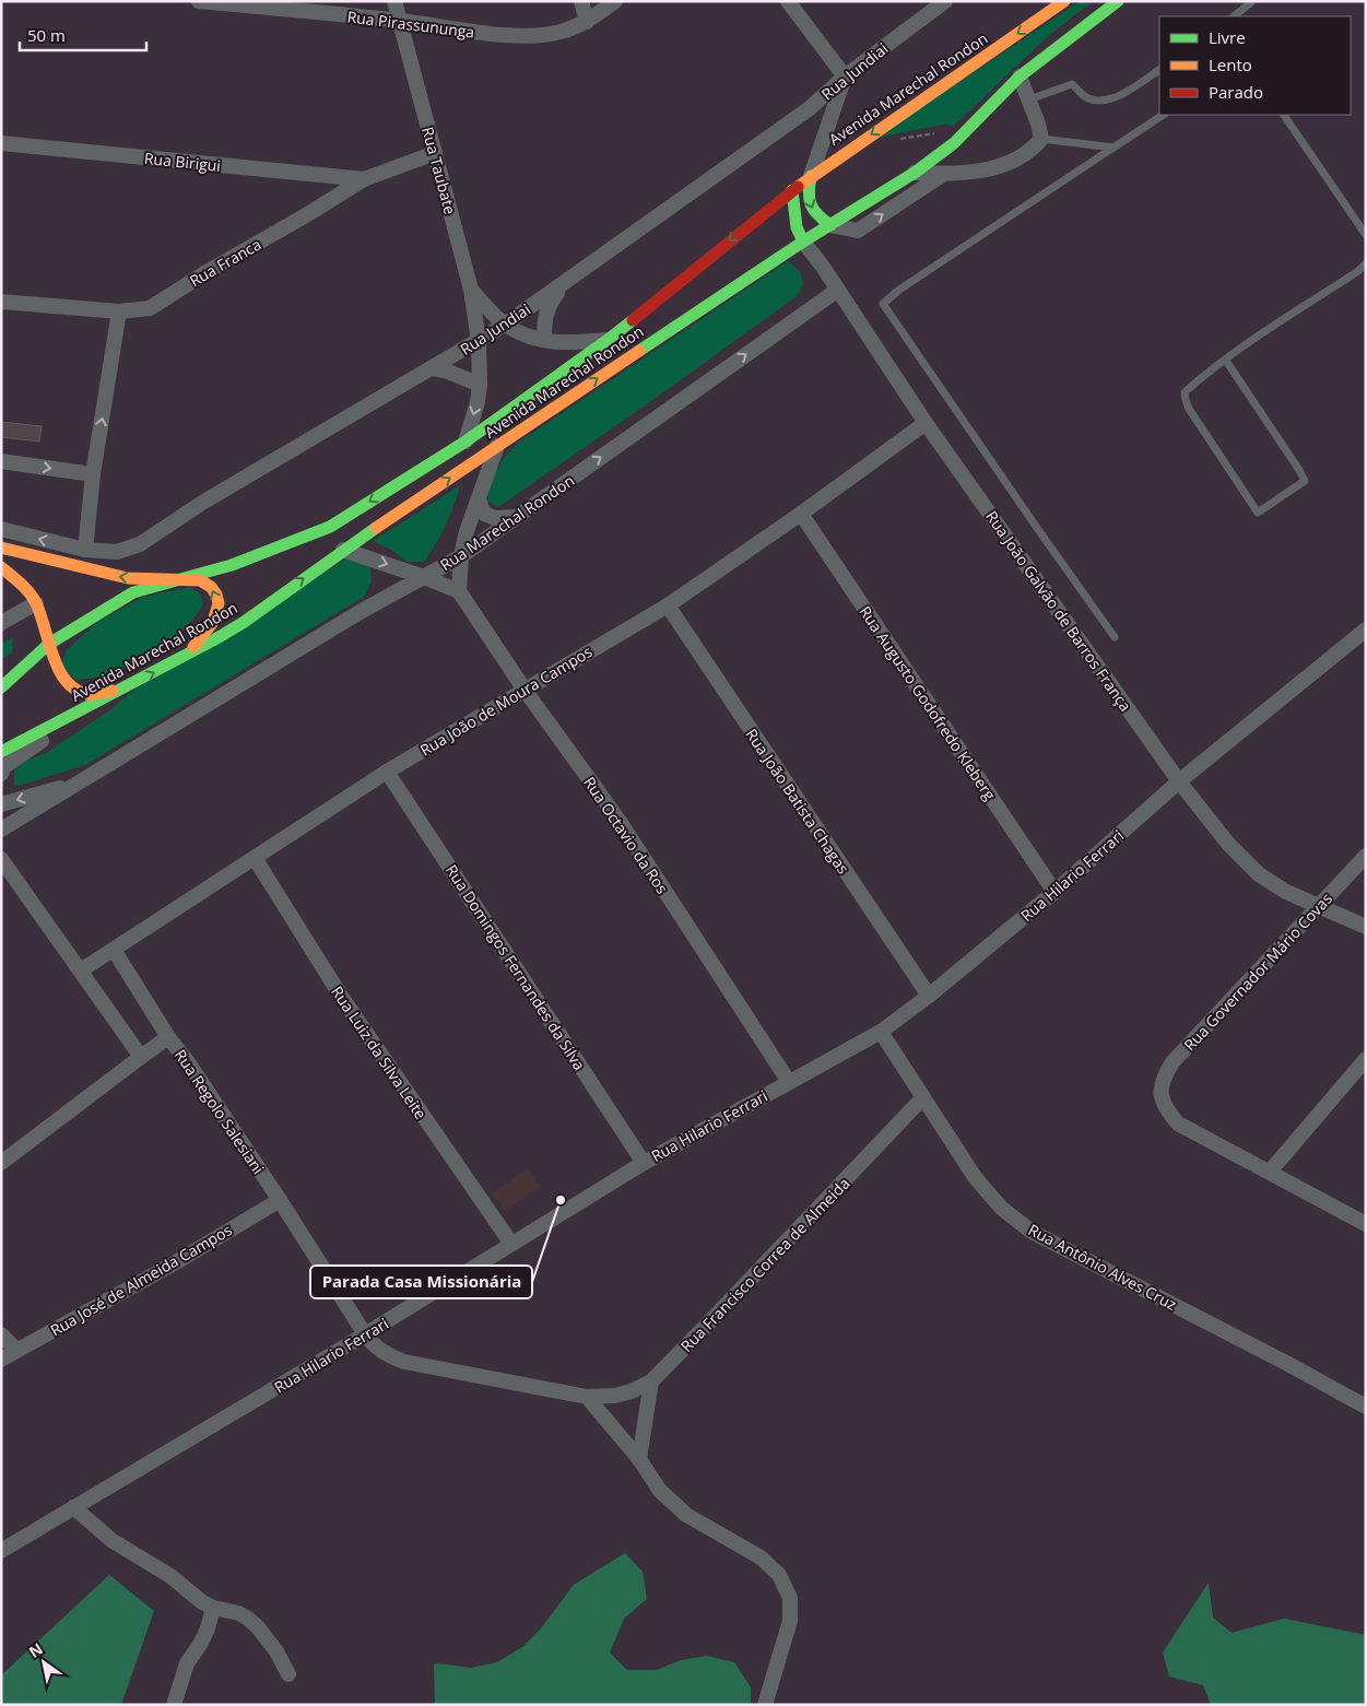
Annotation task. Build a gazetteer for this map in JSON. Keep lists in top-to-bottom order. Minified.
{"streets":{"main road":["Avenida Marechal Rondon"],"street":["Rua Pirassununga","Rua Jundiai","Rua Birigui","Rua Taubate","Rua Franca","Rua Marechal Rondon","Rua João Galvão de Barros França","Rua João de Moura Campos","Rua Augusto Godofredo Kleberg","Rua João Batista Chagas","Rua Octavio da Ros","Rua Hilario Ferrari","Rua Domingos Fernandes da Silva","Rua Governador Mário Covas","Rua Luiz da Silva Leite","Rua Regolo Salesiani","Rua Francisco Correa de Almeida","Rua Antônio Alves Cruz","Rua José de Almeida Campos"]},"crossings":[["Rua Pirassununga","Rua Taubate"],["Rua Jundiai","Rua Taubate"],["Avenida Marechal Rondon","Rua Taubate"],["Avenida Marechal Rondon","Rua João Galvão de Barros França"],["Rua Birigui","Rua Franca"],["Rua Taubate","Rua Franca"],["Rua Marechal Rondon","Rua João Galvão de Barros França"],["Rua João Galvão de Barros França","Rua João de Moura Campos"],["Rua João Galvão de Barros França","Rua Hilario Ferrari"],["Rua João Galvão de Barros França","Rua Governador Mário Covas"],["Rua João de Moura Campos","Rua Augusto Godofredo Kleberg"],["Rua João de Moura Campos","Rua João Batista Chagas"],["Rua João de Moura Campos","Rua Octavio da Ros"],["Rua João de Moura Campos","Rua Domingos Fernandes da Silva"],["Rua João de Moura Campos","Rua Luiz da Silva Leite"],["Rua Augusto Godofredo Kleberg","Rua Hilario Ferrari"],["Rua João Batista Chagas","Rua Hilario Ferrari"],["Rua Octavio da Ros","Rua Hilario Ferrari"],["Rua Hilario Ferrari","Rua Domingos Fernandes da Silva"],["Rua Hilario Ferrari","Rua Luiz da Silva Leite"],["Rua Hilario Ferrari","Rua Regolo Salesiani"],["Rua Hilario Ferrari","Rua Antônio Alves Cruz"],["Rua Regolo Salesiani","Rua Francisco Correa de Almeida"],["Rua Regolo Salesiani","Rua José de Almeida Campos"],["Rua Francisco Correa de Almeida","Rua Antônio Alves Cruz"]],"one_way":["Rua Marechal Rondon"],"places":["Parada Casa Missionária"],"legend":["Livre","Lento","Parado"],"scale_bar":"50 m","north":"top left"}
